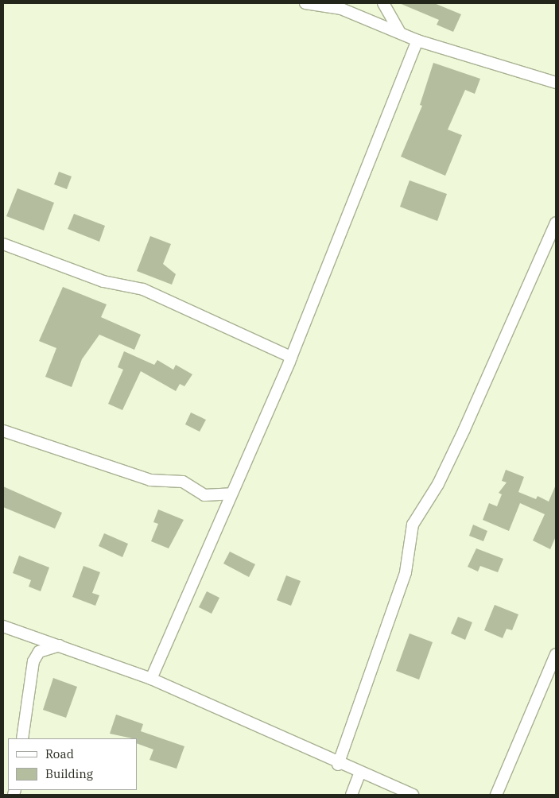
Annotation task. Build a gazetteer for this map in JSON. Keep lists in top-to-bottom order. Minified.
{"legend":["Road","Building"]}
